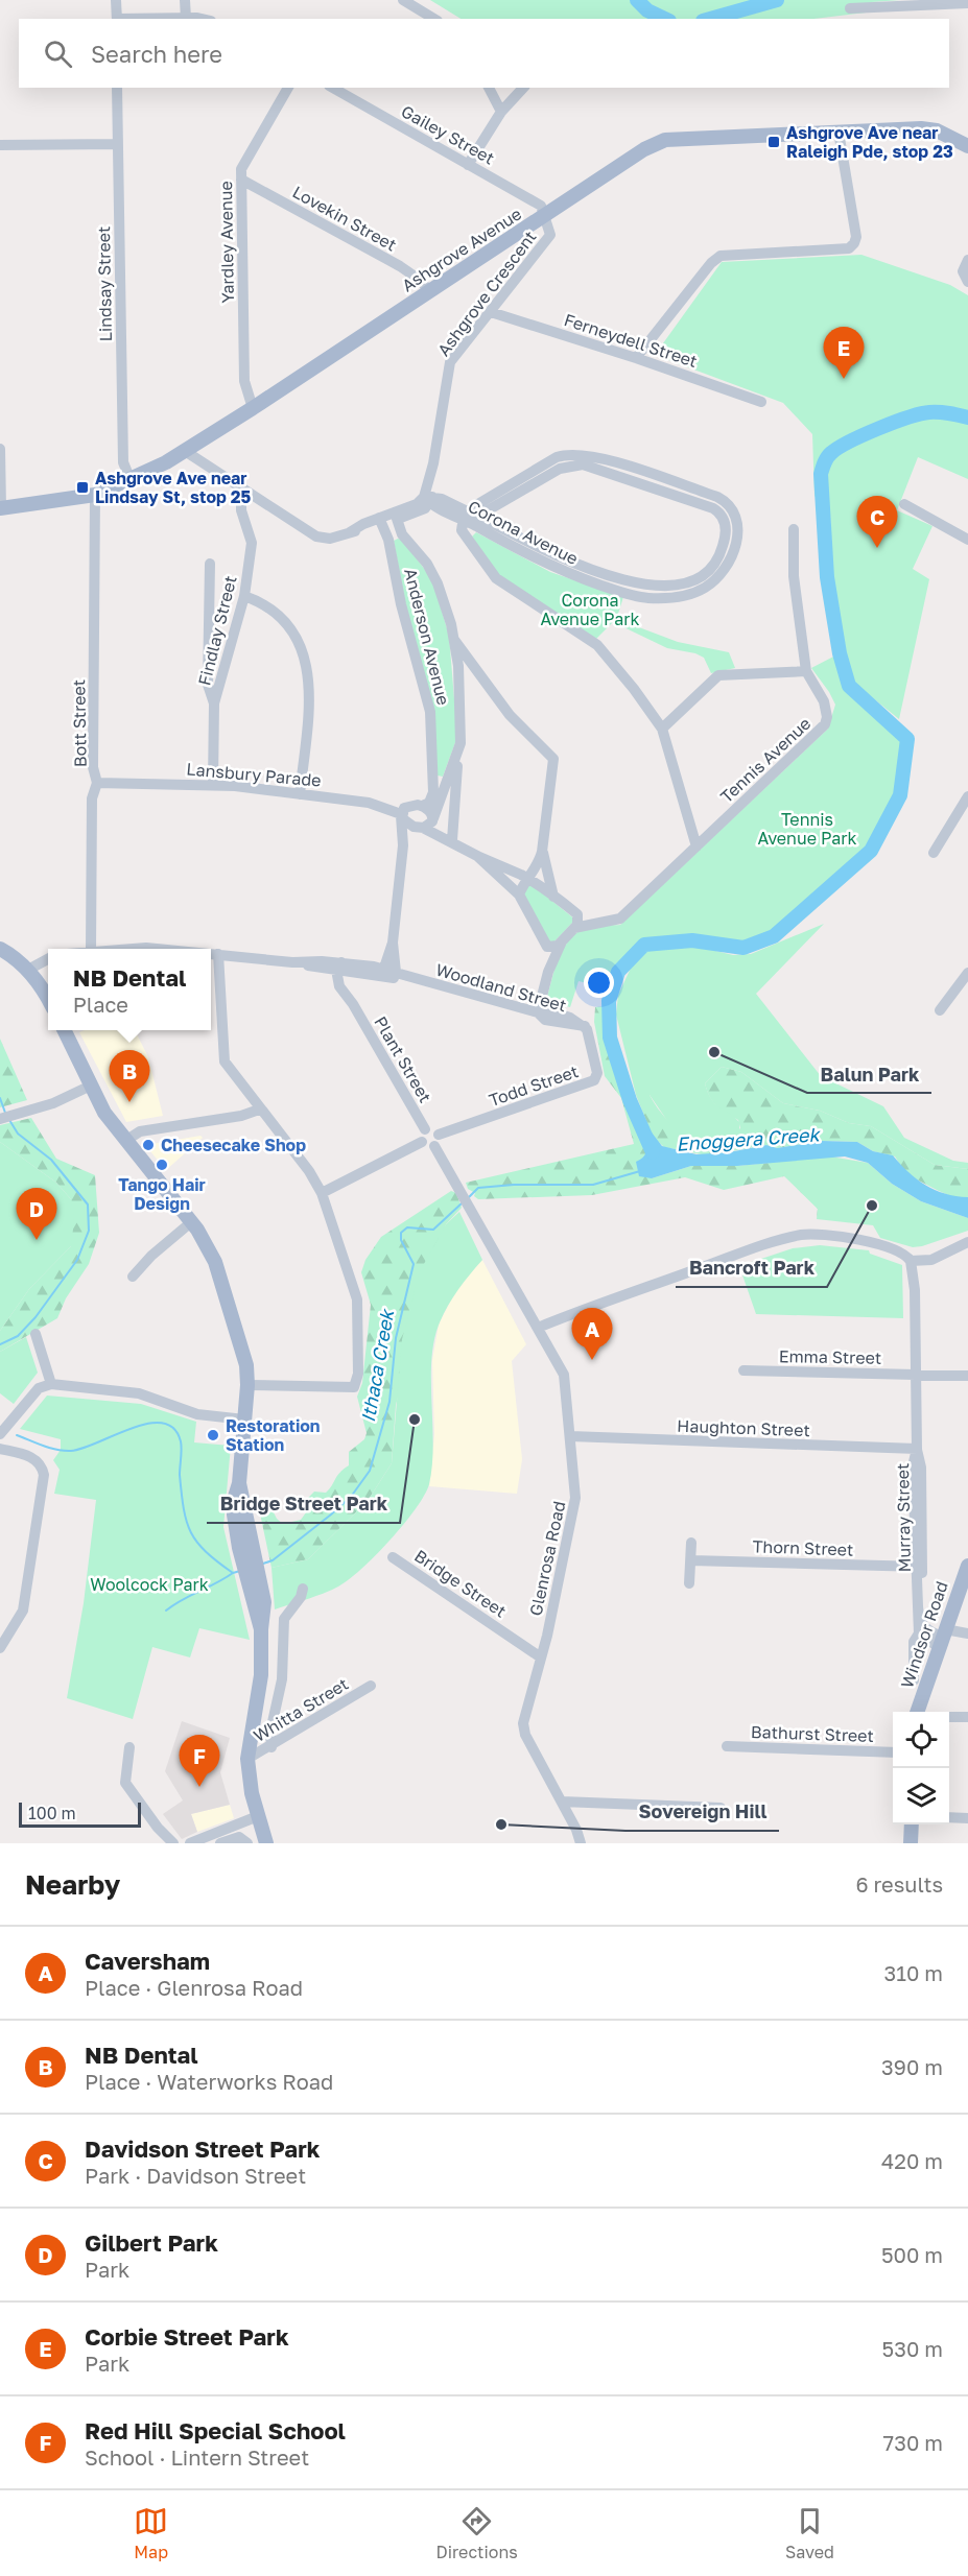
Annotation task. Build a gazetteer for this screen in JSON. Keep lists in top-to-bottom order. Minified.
{"streets":{"main road":["Ashgrove Avenue","Windsor Road"],"street":["Gailey Street","Lovekin Street","Yardley Avenue","Lindsay Street","Ashgrove Crescent","Ferneydell Street","Corona Avenue","Findlay Street","Anderson Avenue","Bott Street","Tennis Avenue","Lansbury Parade","Woodland Street","Plant Street","Todd Street","Emma Street","Haughton Street","Murray Street","Thorn Street","Glenrosa Road","Bridge Street","Whitta Street","Bathurst Street"]},"crossings":[["Gailey Street","Ashgrove Avenue"],["Gailey Street","Ashgrove Crescent"],["Lovekin Street","Yardley Avenue"],["Lovekin Street","Ashgrove Avenue"],["Yardley Avenue","Ashgrove Avenue"],["Ashgrove Avenue","Lindsay Street"],["Ashgrove Avenue","Ashgrove Crescent"],["Ashgrove Avenue","Bott Street"],["Ashgrove Crescent","Ferneydell Street"],["Ashgrove Crescent","Corona Avenue"],["Findlay Street","Lansbury Parade"],["Anderson Avenue","Lansbury Parade"],["Bott Street","Lansbury Parade"],["Woodland Street","Plant Street"],["Woodland Street","Todd Street"],["Plant Street","Todd Street"],["Plant Street","Glenrosa Road"],["Todd Street","Glenrosa Road"],["Emma Street","Murray Street"],["Haughton Street","Murray Street"],["Haughton Street","Glenrosa Road"],["Murray Street","Thorn Street"],["Murray Street","Windsor Road"],["Glenrosa Road","Bridge Street"]],"water":["Enoggera Creek","Ithaca Creek"],"parks":["Corona Avenue Park","Tennis Avenue Park","Woolcock Park"],"places":{"transit":["Ashgrove Ave near Raleigh Pde, stop 23","Ashgrove Ave near Lindsay St, stop 25"],"other":["Balun Park","Cheesecake Shop","Tango Hair Design","Bancroft Park","Bridge Street Park","Restoration Station","Sovereign Hill"]},"scale_bar":"100 m","page":{"search":"Search here","pins":["E","C","B","D","A","F"],"popup":["NB Dental","Place"],"scale":"100 m","heading":["Nearby","6 results"],"list":[{"mark":"A","name":"Caversham","note":"Place · Glenrosa Road","value":"310 m"},{"mark":"B","name":"NB Dental","note":"Place · Waterworks Road","value":"390 m"},{"mark":"C","name":"Davidson Street Park","note":"Park · Davidson Street","value":"420 m"},{"mark":"D","name":"Gilbert Park","note":"Park","value":"500 m"},{"mark":"E","name":"Corbie Street Park","note":"Park","value":"530 m"},{"mark":"F","name":"Red Hill Special School","note":"School · Lintern Street","value":"730 m"}],"nav":["Map","Directions","Saved"]}}
